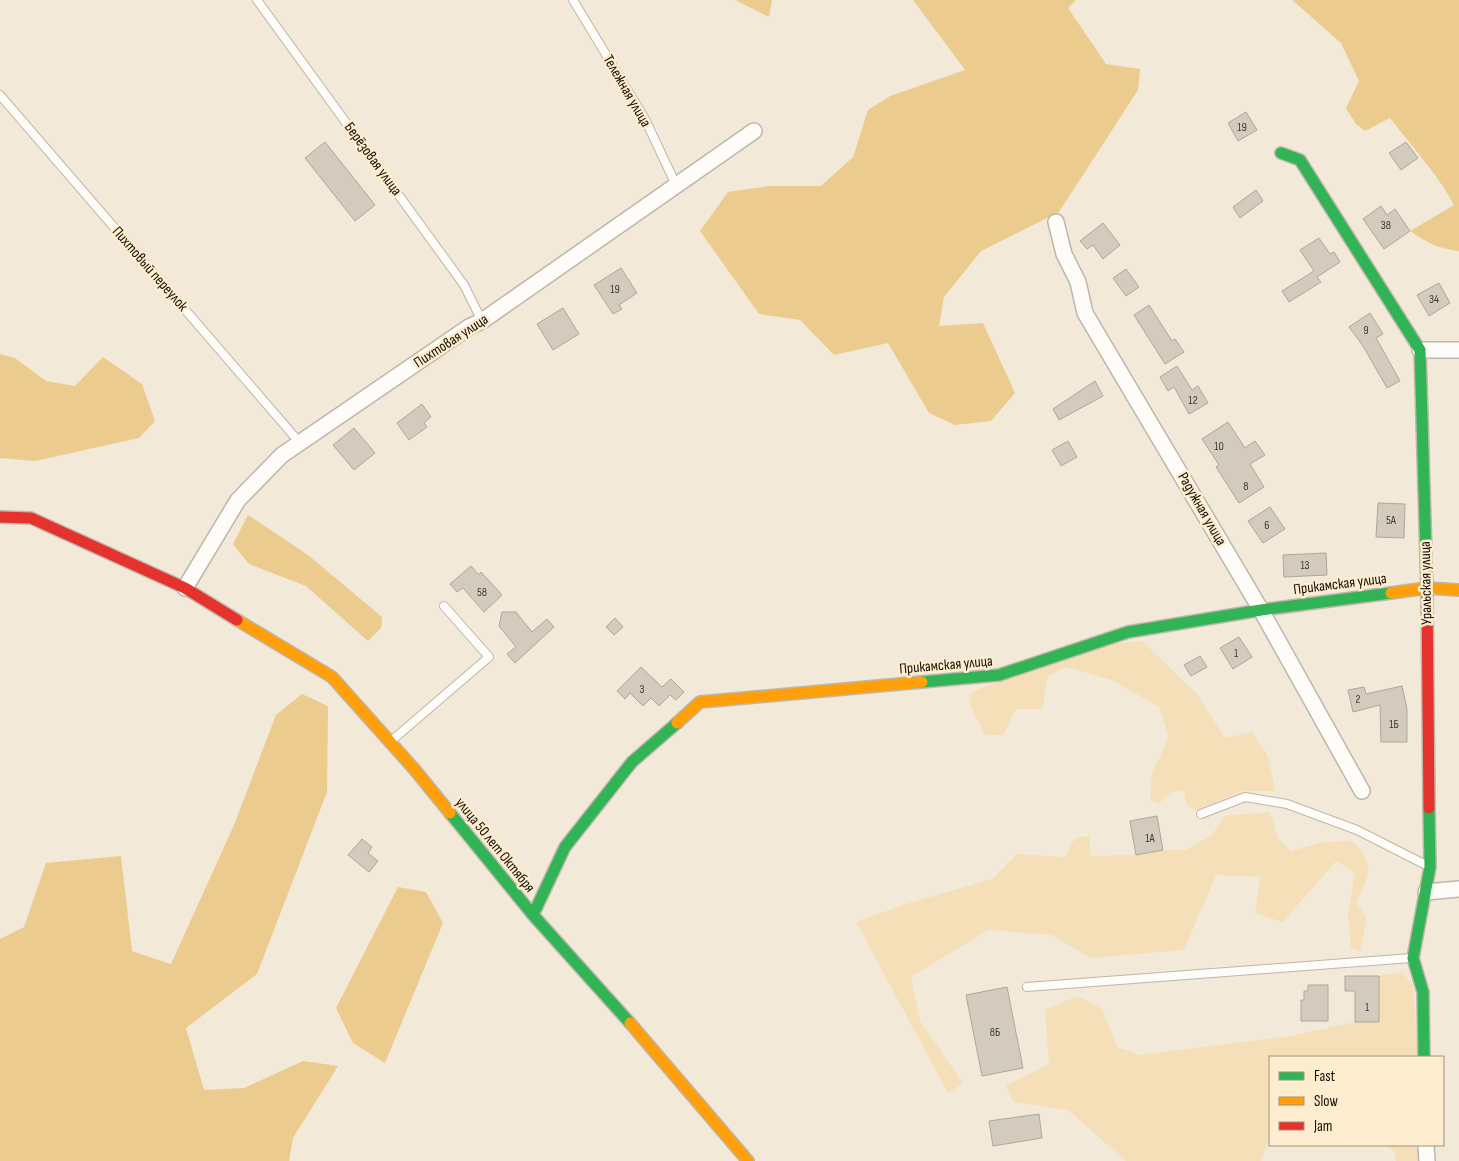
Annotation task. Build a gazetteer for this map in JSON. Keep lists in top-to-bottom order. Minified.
{"streets":{"street":["Пихтовая улица","Радужная улица","Уральская улица","Прикамская улица","улица 50 лет Октября"],"lane":["Тележная улица","Берёзовая улица","Пихтовый переулок"]},"crossings":[["Тележная улица","Пихтовая улица"],["Берёзовая улица","Пихтовая улица"],["Пихтовый переулок","Пихтовая улица"],["Пихтовая улица","улица 50 лет Октября"],["Радужная улица","Прикамская улица"],["Уральская улица","Прикамская улица"],["Прикамская улица","улица 50 лет Октября"]],"house_numbers":["19","38","19","34","9","12","10","8","5А","6","13","58","1","3","2","1Б","1А","1","8Б"],"legend":["Fast","Slow","Jam"]}
